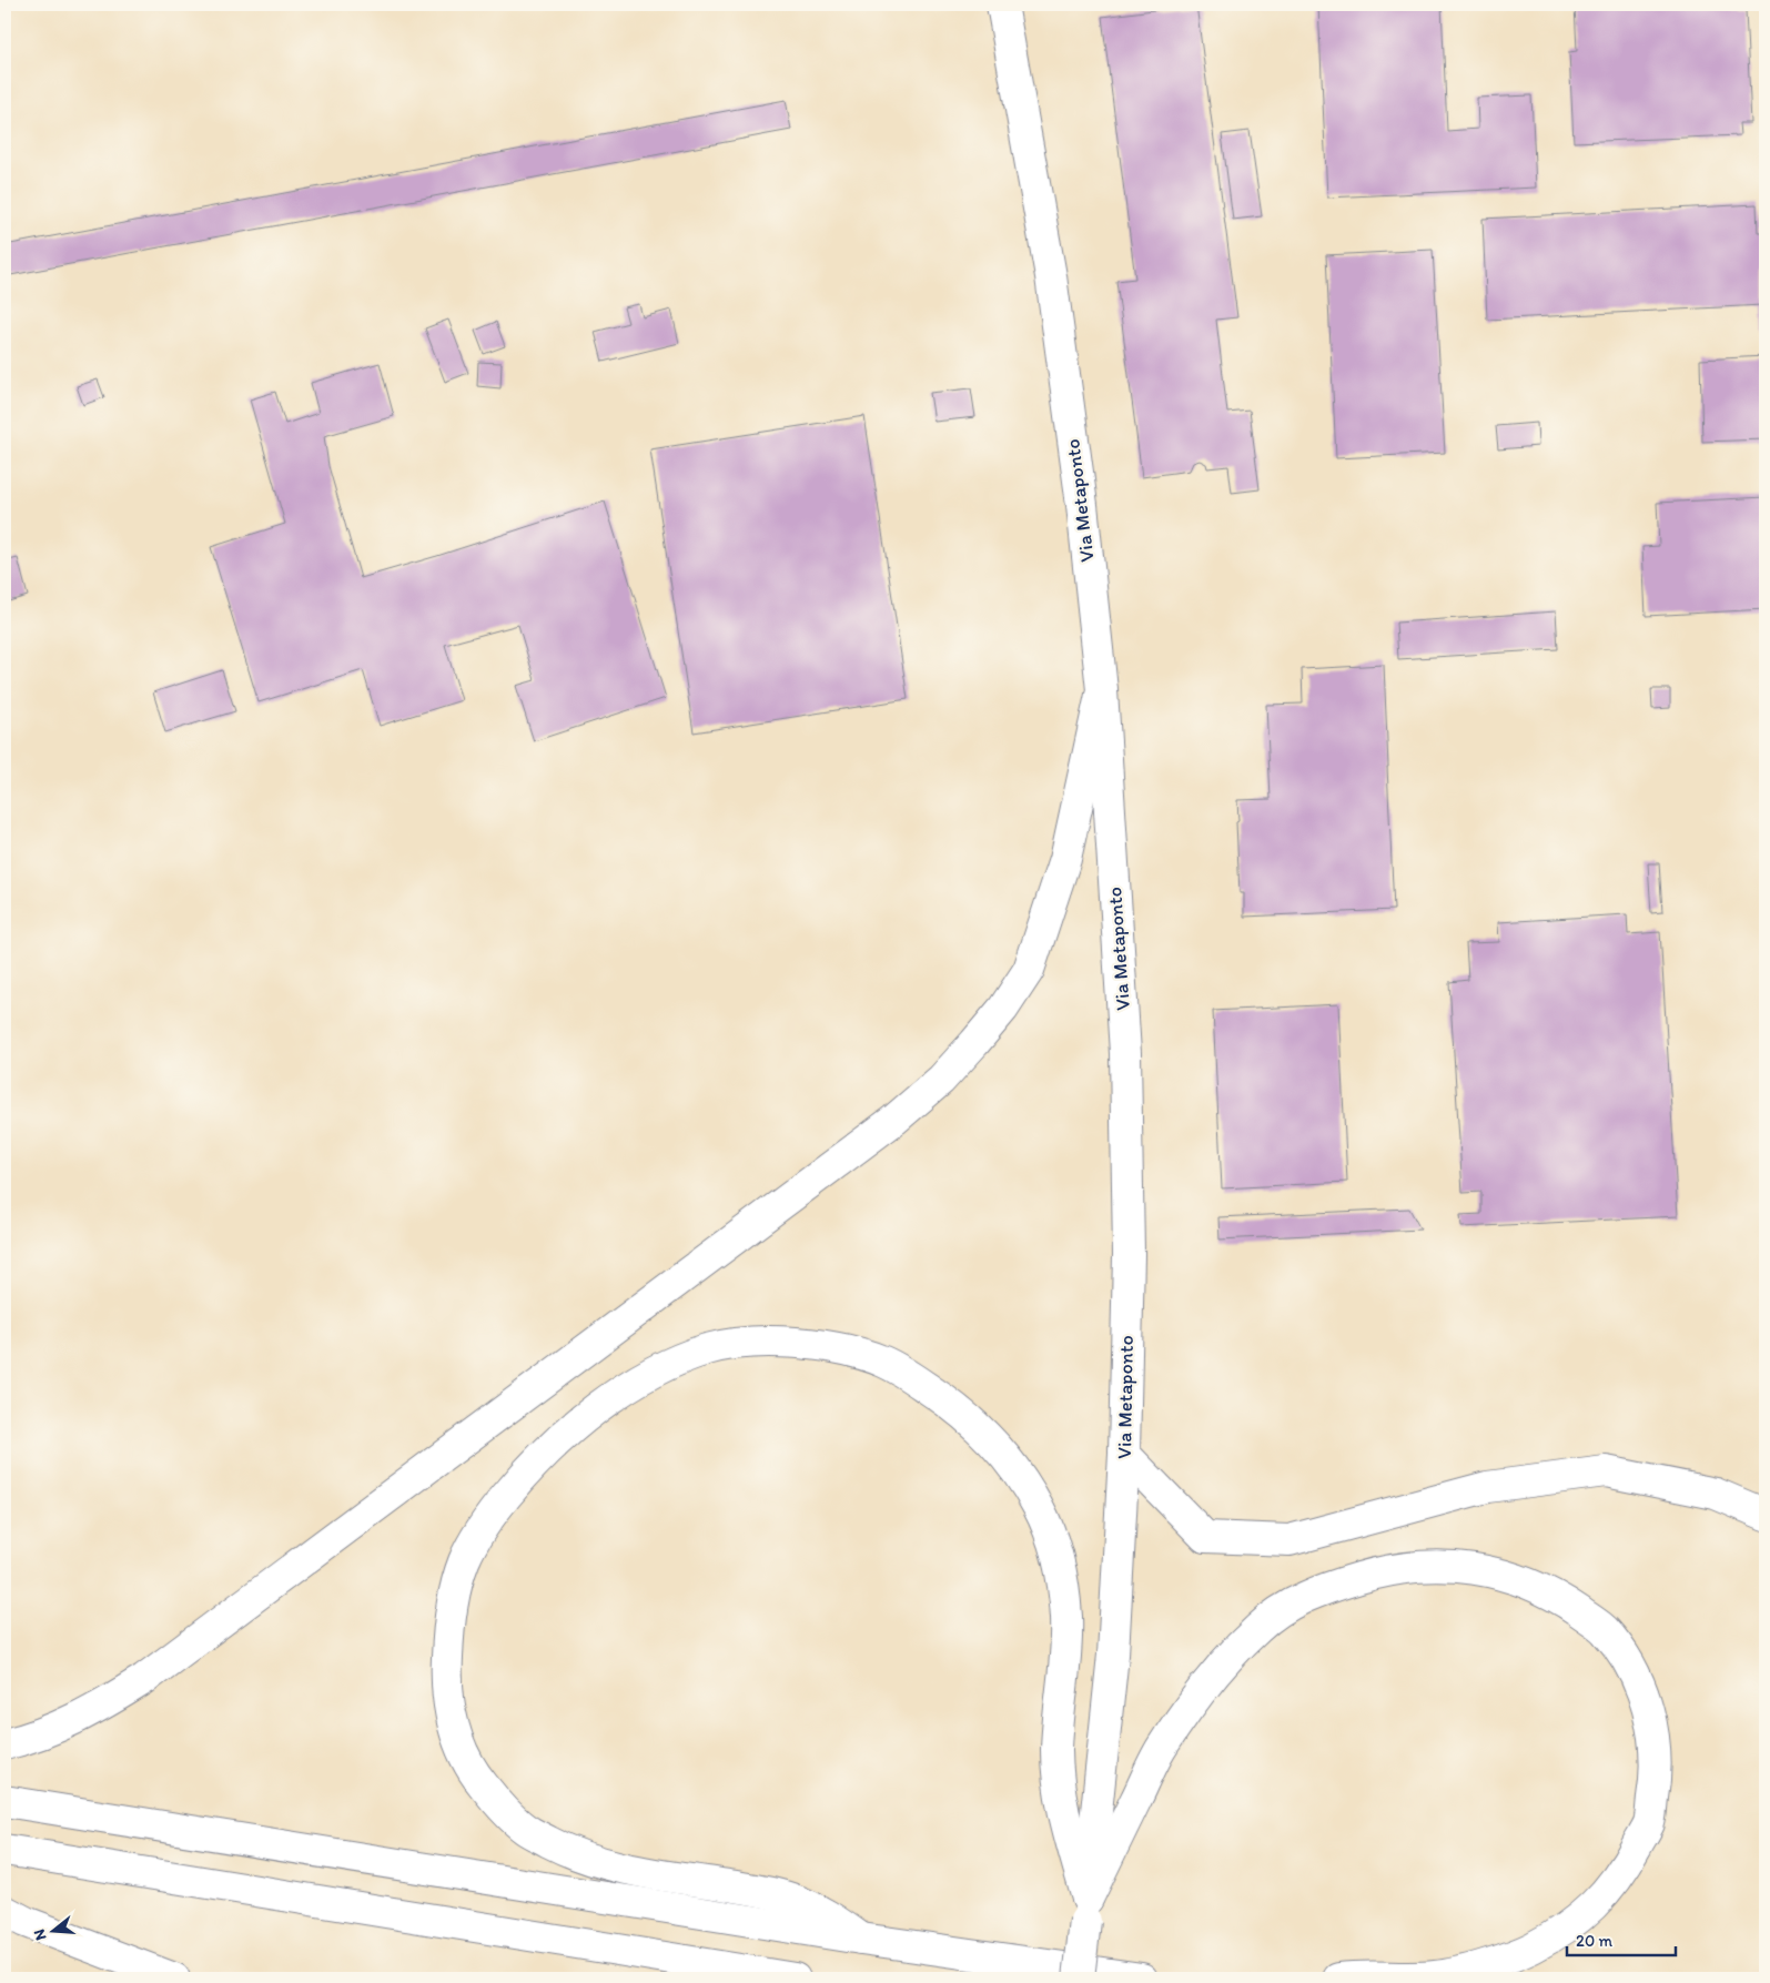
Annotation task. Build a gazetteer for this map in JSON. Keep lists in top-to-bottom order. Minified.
{"streets":{"main road":["Via Metaponto"]},"scale_bar":"20 m","north":"left"}
